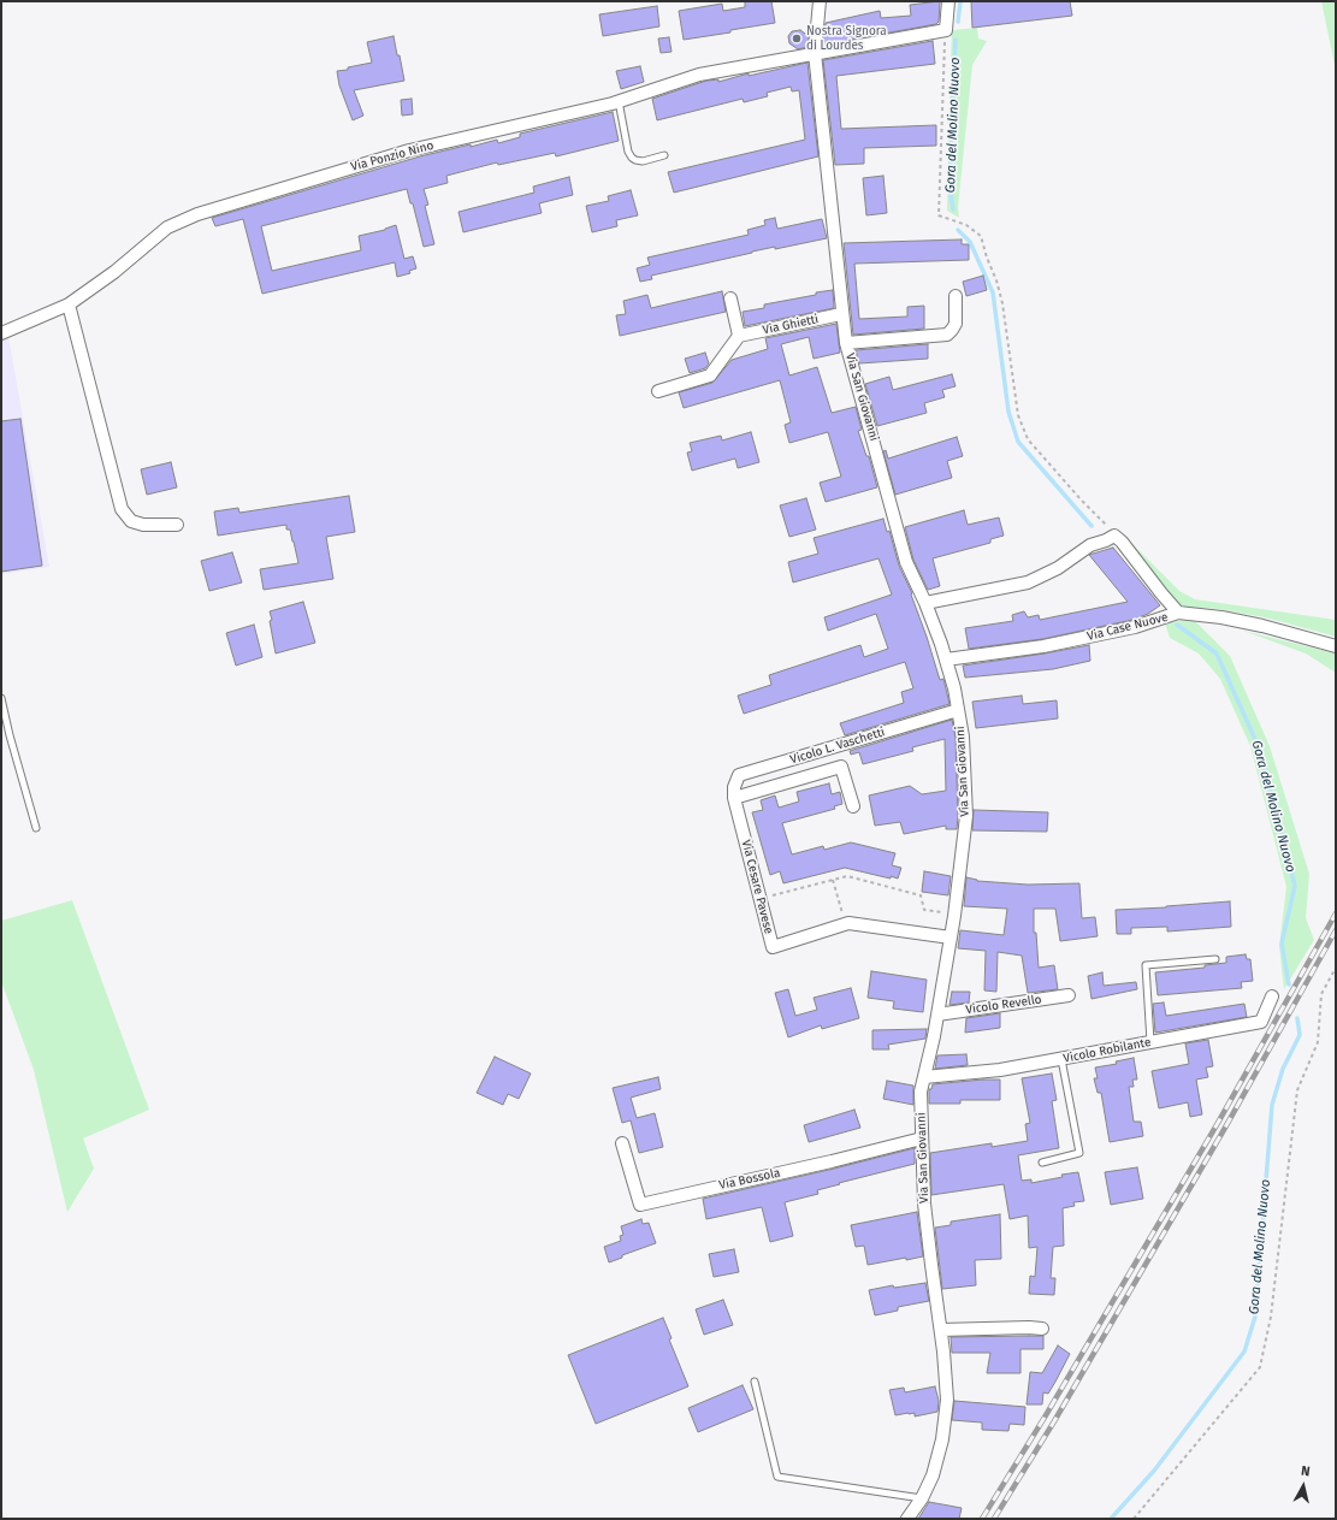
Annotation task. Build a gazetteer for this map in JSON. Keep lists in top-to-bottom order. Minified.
{"streets":{"street":["Via Ponzio Nino","Via Ghietti","Via San Giovanni","Via Case Nuove","Vicolo L. Vaschetti","Via Cesare Pavese","Vicolo Revello","Vicolo Robilante","Via Bossola"]},"crossings":[["Via Ponzio Nino","Via San Giovanni"],["Via Ghietti","Via San Giovanni"],["Via San Giovanni","Via Case Nuove"],["Via San Giovanni","Vicolo L. Vaschetti"],["Via San Giovanni","Via Cesare Pavese"],["Via San Giovanni","Vicolo Revello"],["Via San Giovanni","Vicolo Robilante"],["Via San Giovanni","Via Bossola"],["Vicolo L. Vaschetti","Via Cesare Pavese"]],"water":["Gora del Molino Nuovo"],"places":["Nostra Signora di Lourdes"],"north":"top"}
